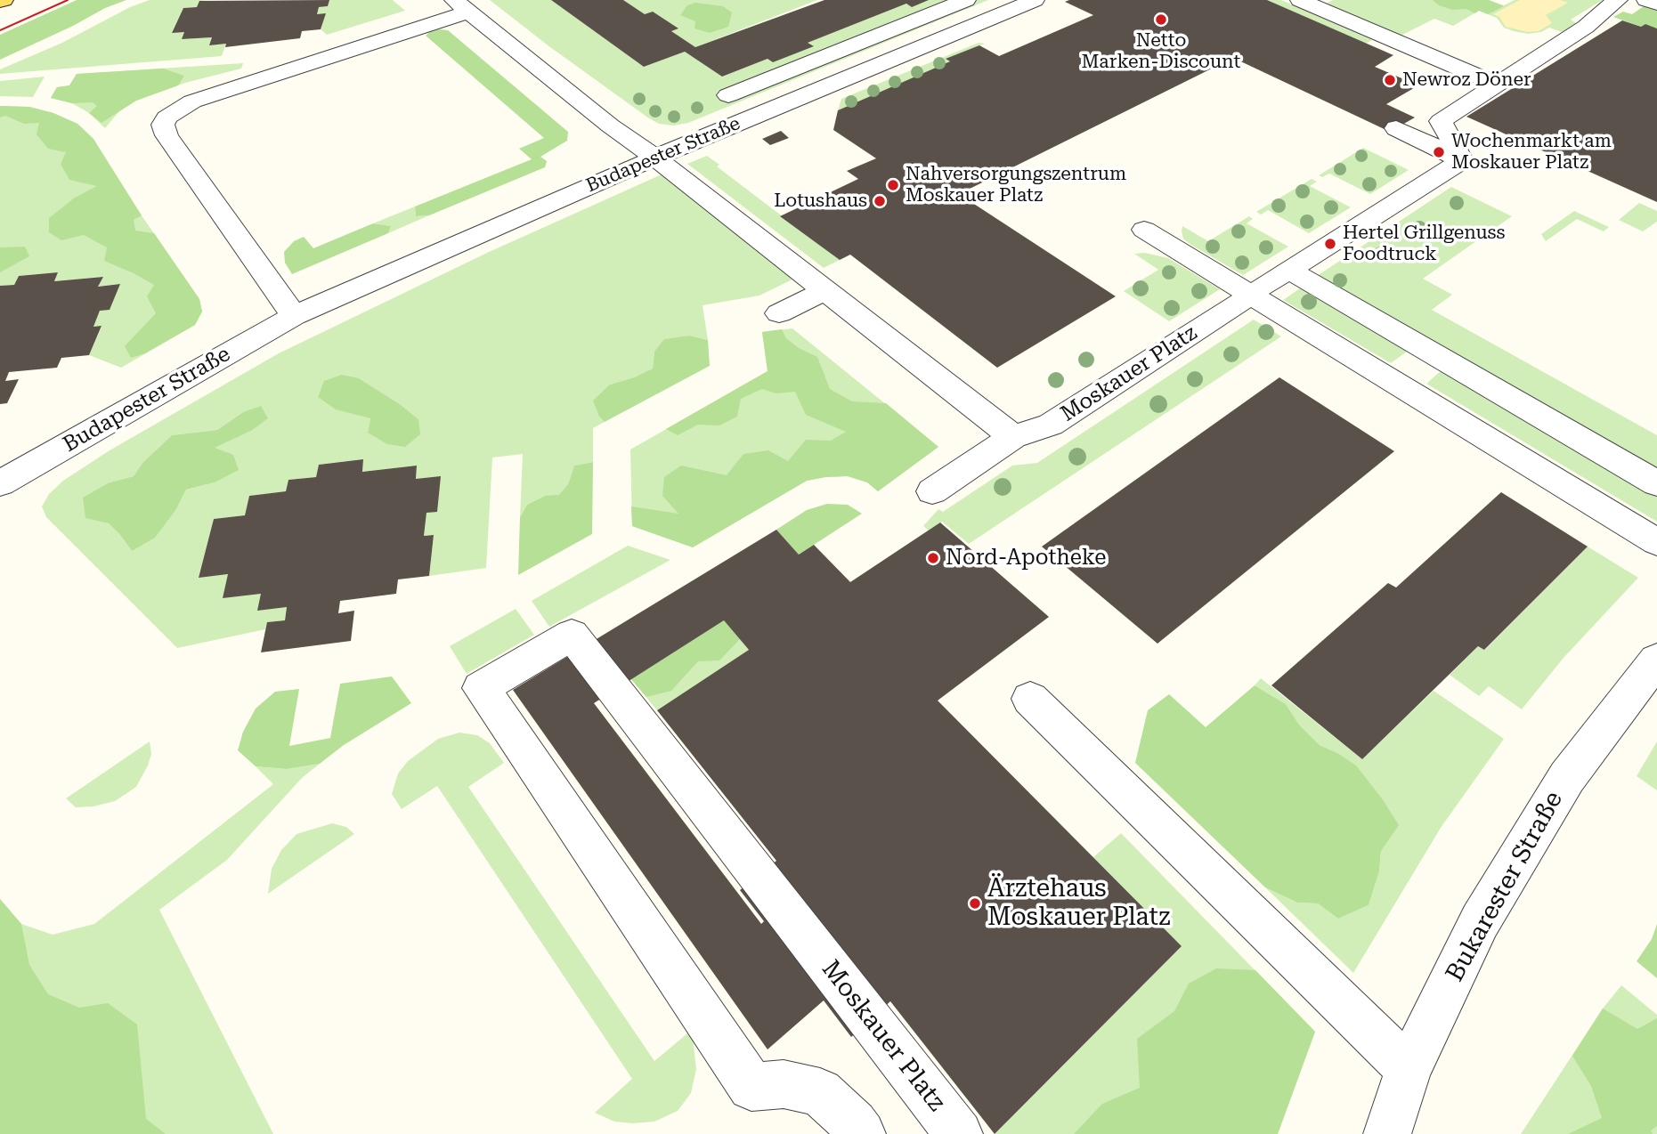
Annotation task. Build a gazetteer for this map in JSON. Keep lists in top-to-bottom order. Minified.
{"streets":{"street":["Budapester Straße","Moskauer Platz","Bukarester Straße"]},"places":["Netto Marken-Discount","Newroz Döner","Wochenmarkt am Moskauer Platz","Nahversorgungszentrum Moskauer Platz","Lotushaus","Hertel Grillgenuss Foodtruck","Nord-Apotheke","Ärztehaus Moskauer Platz"]}
